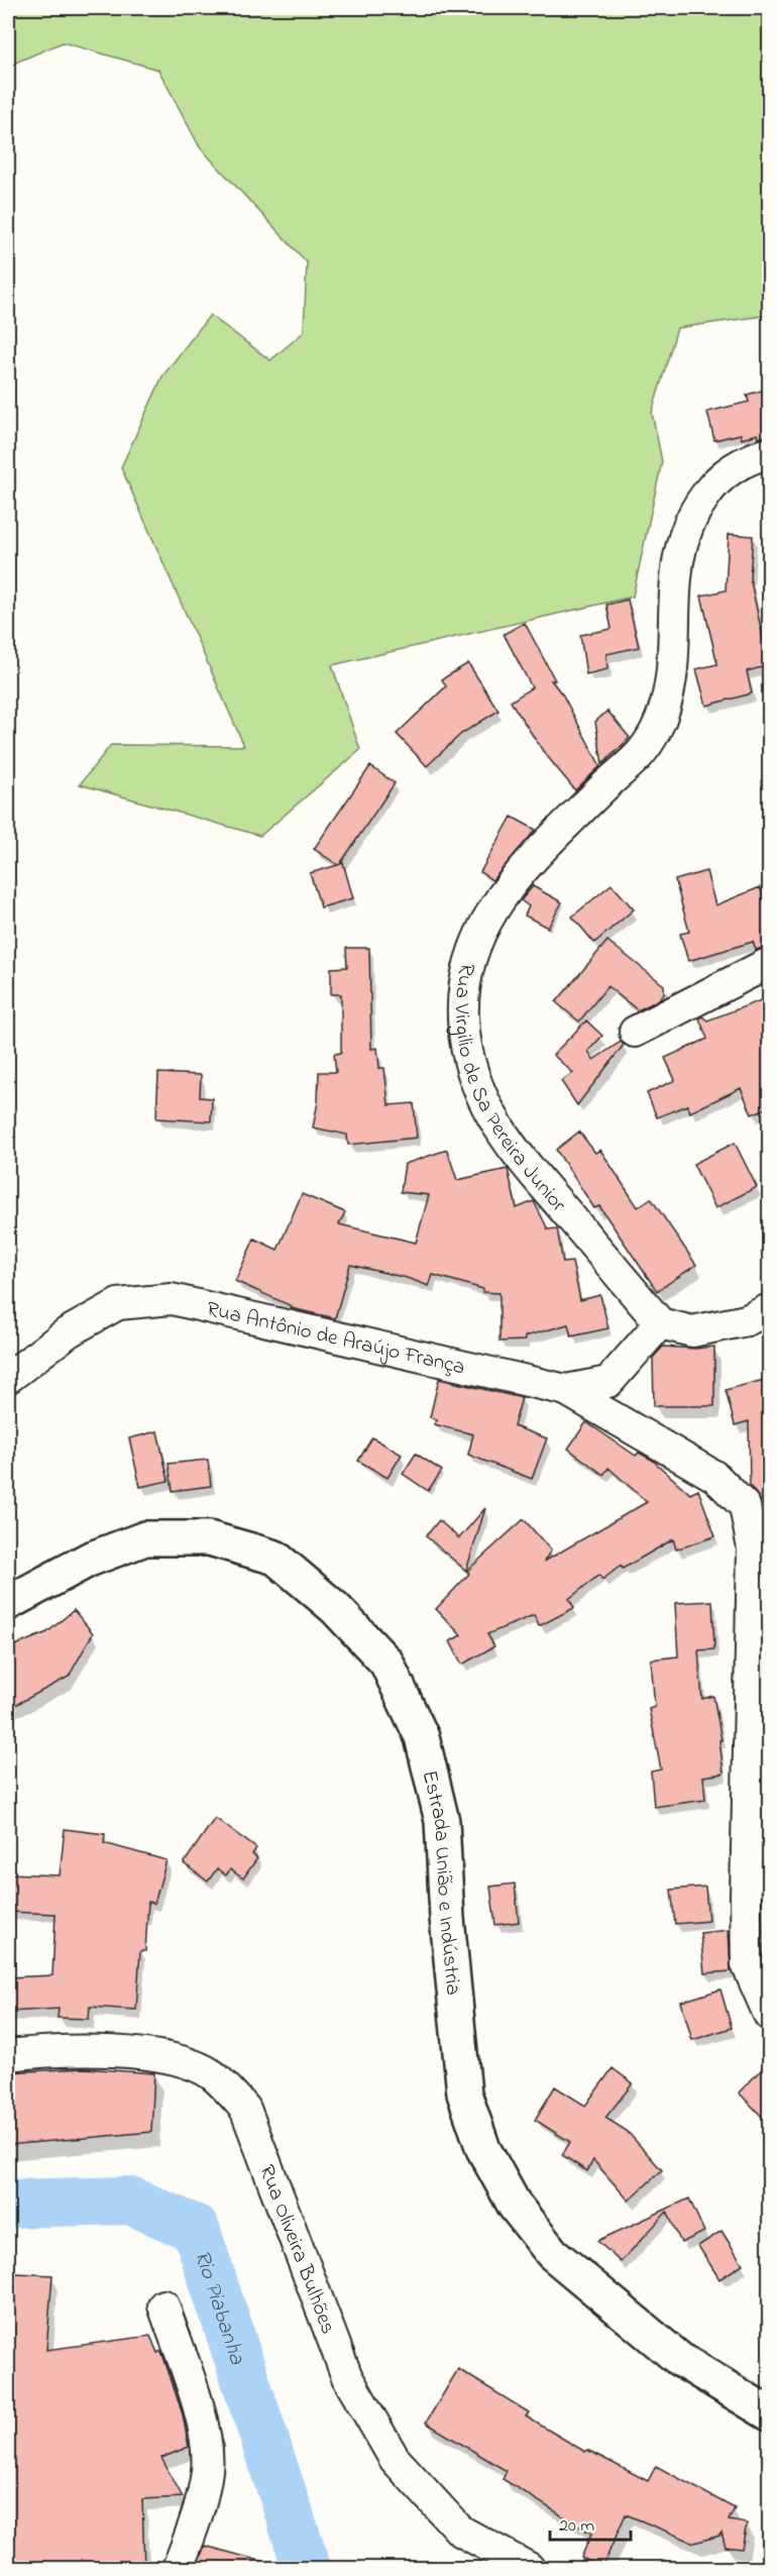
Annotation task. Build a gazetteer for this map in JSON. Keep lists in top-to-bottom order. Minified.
{"streets":{"main road":["Estrada União e Indústria"],"street":["Rua Virgilio de Sa Pereira Junior","Rua Antônio de Araújo França","Rua Oliveira Bulhões"]},"crossings":[["Rua Virgilio de Sa Pereira Junior","Rua Antônio de Araújo França"]],"water":["Rio Piabanha"],"scale_bar":"20 m"}
